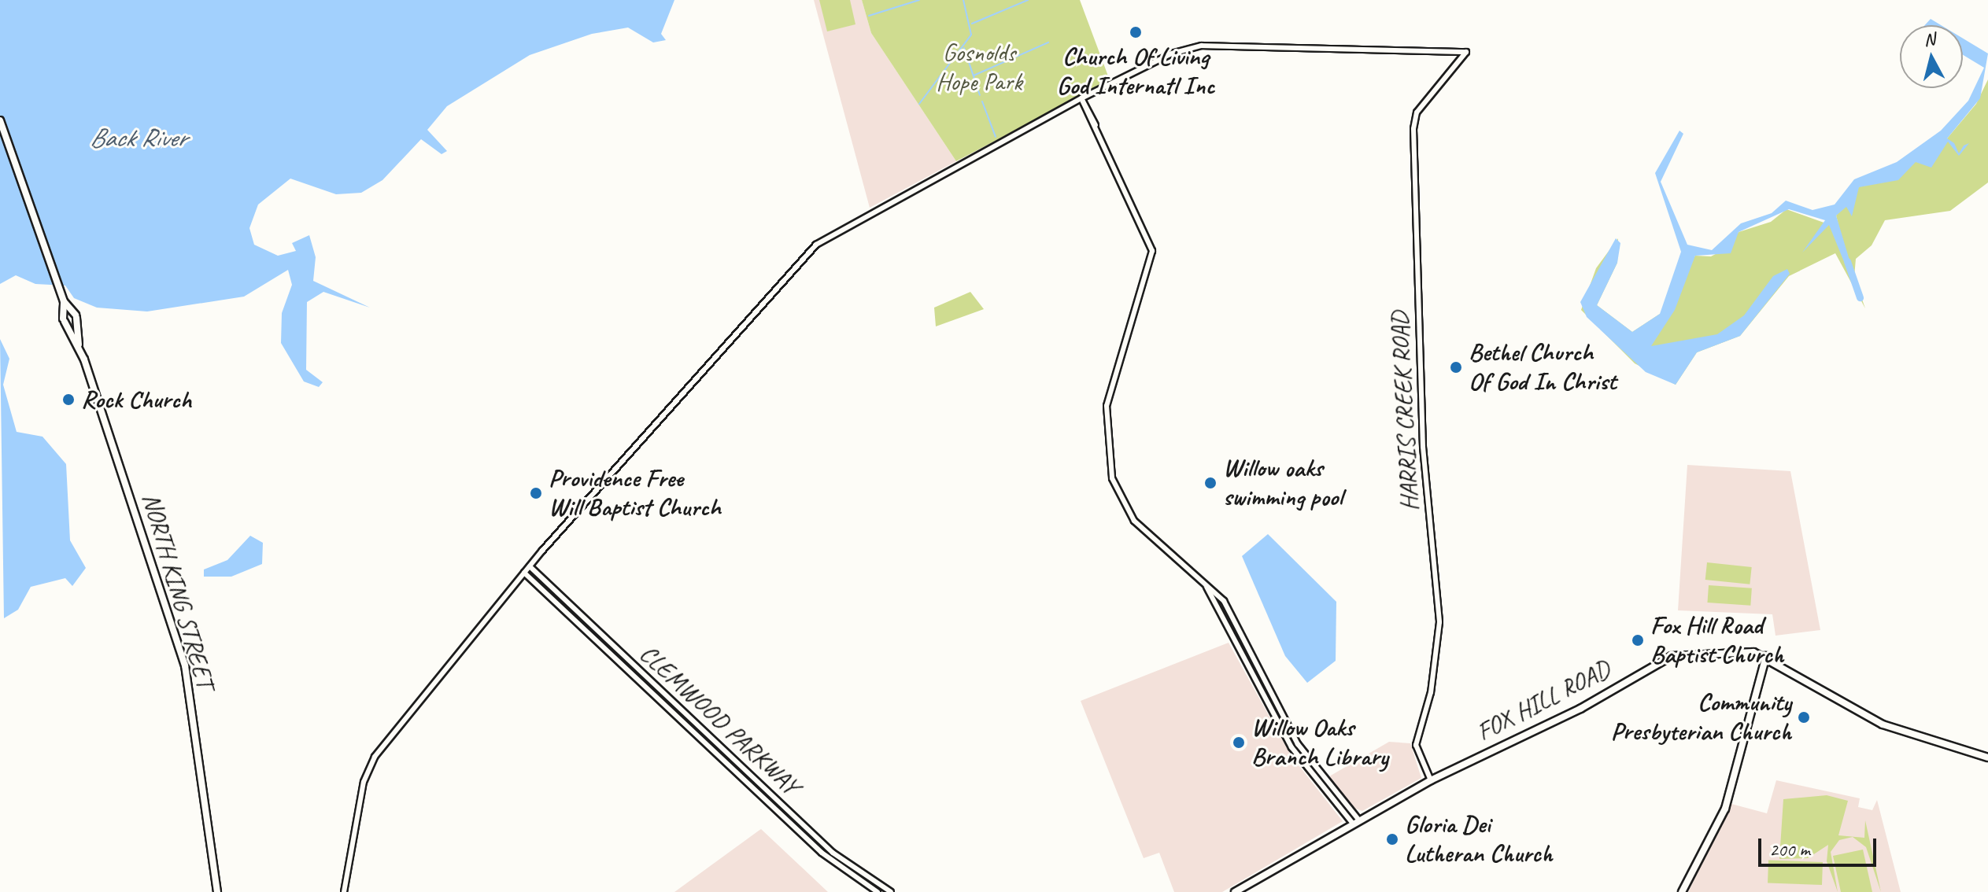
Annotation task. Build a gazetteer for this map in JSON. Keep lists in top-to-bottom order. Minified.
{"streets":{"main road":["NORTH KING STREET","FOX HILL ROAD"],"street":["HARRIS CREEK ROAD","CLEMWOOD PARKWAY"]},"crossings":[["HARRIS CREEK ROAD","FOX HILL ROAD"]],"water":["Back River"],"parks":["Gosnolds Hope Park"],"places":["Church Of Living God Internatl Inc","Bethel Church Of God In Christ","Rock Church","Willow oaks swimming pool","Providence Free Will Baptist Church","Fox Hill Road Baptist Church","Community Presbyterian Church","Willow Oaks Branch Library","Gloria Dei Lutheran Church"],"scale_bar":"200 m","north":"top"}
